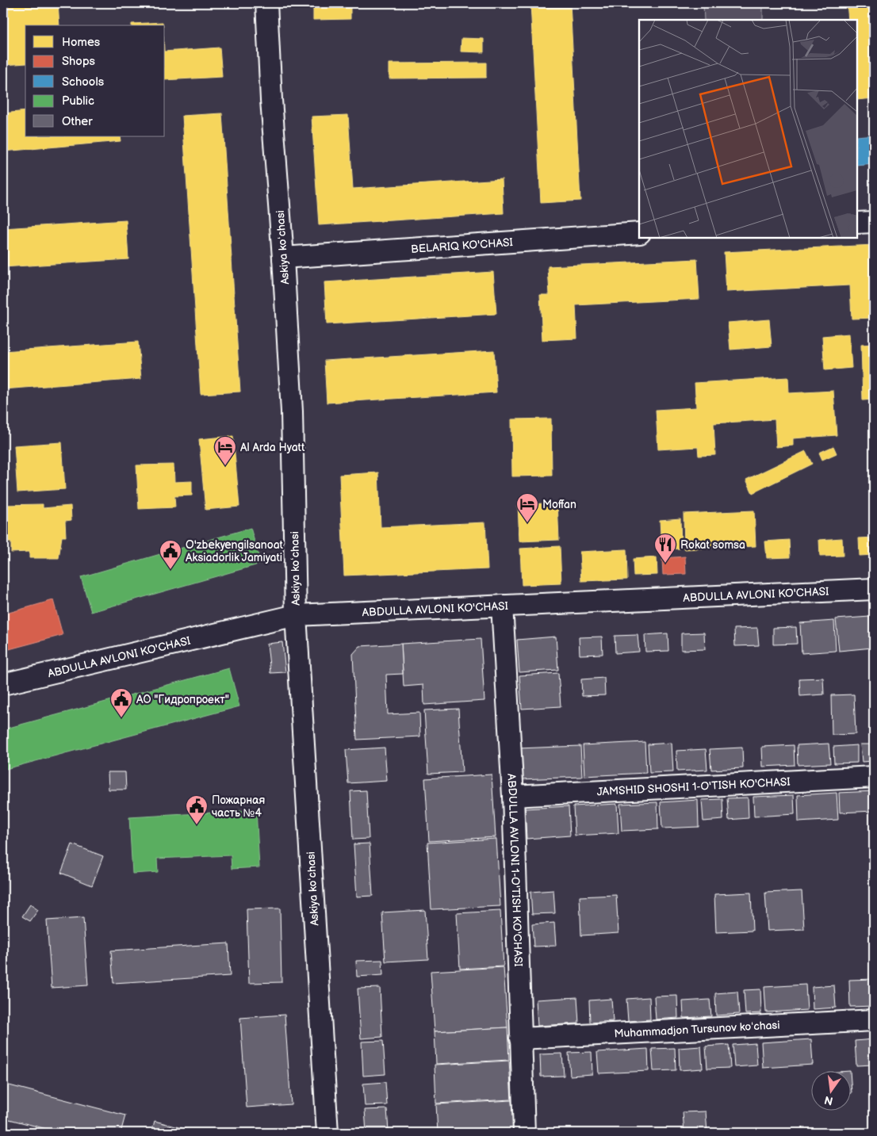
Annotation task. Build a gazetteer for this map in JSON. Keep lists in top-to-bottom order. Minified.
{"streets":{"street":["BELARIQ KO'CHASI","Askiya koʻchasi","ABDULLA AVLONI KO'CHASI","JAMSHID SHOSHI 1-O'TISH KO'CHASI","ABDULLA AVLONI 1-O'TISH KO'CHASI","Muhammadjon Tursunov koʻchasi"]},"crossings":[["BELARIQ KO'CHASI","Askiya koʻchasi"],["Askiya koʻchasi","ABDULLA AVLONI KO'CHASI"],["ABDULLA AVLONI KO'CHASI","ABDULLA AVLONI 1-O'TISH KO'CHASI"],["JAMSHID SHOSHI 1-O'TISH KO'CHASI","ABDULLA AVLONI 1-O'TISH KO'CHASI"],["ABDULLA AVLONI 1-O'TISH KO'CHASI","Muhammadjon Tursunov koʻchasi"]],"places":{"hotel":["Al Arda Hyatt","Moffan"],"restaurant":["Rokat somsa"],"public building":["O'zbekyengilsanoat Aksiadorlik Jamiyati","АО \"Гидропроект\"","Пожарная часть №4"]},"legend":["Homes","Shops","Schools","Public","Other"],"north":"bottom"}
